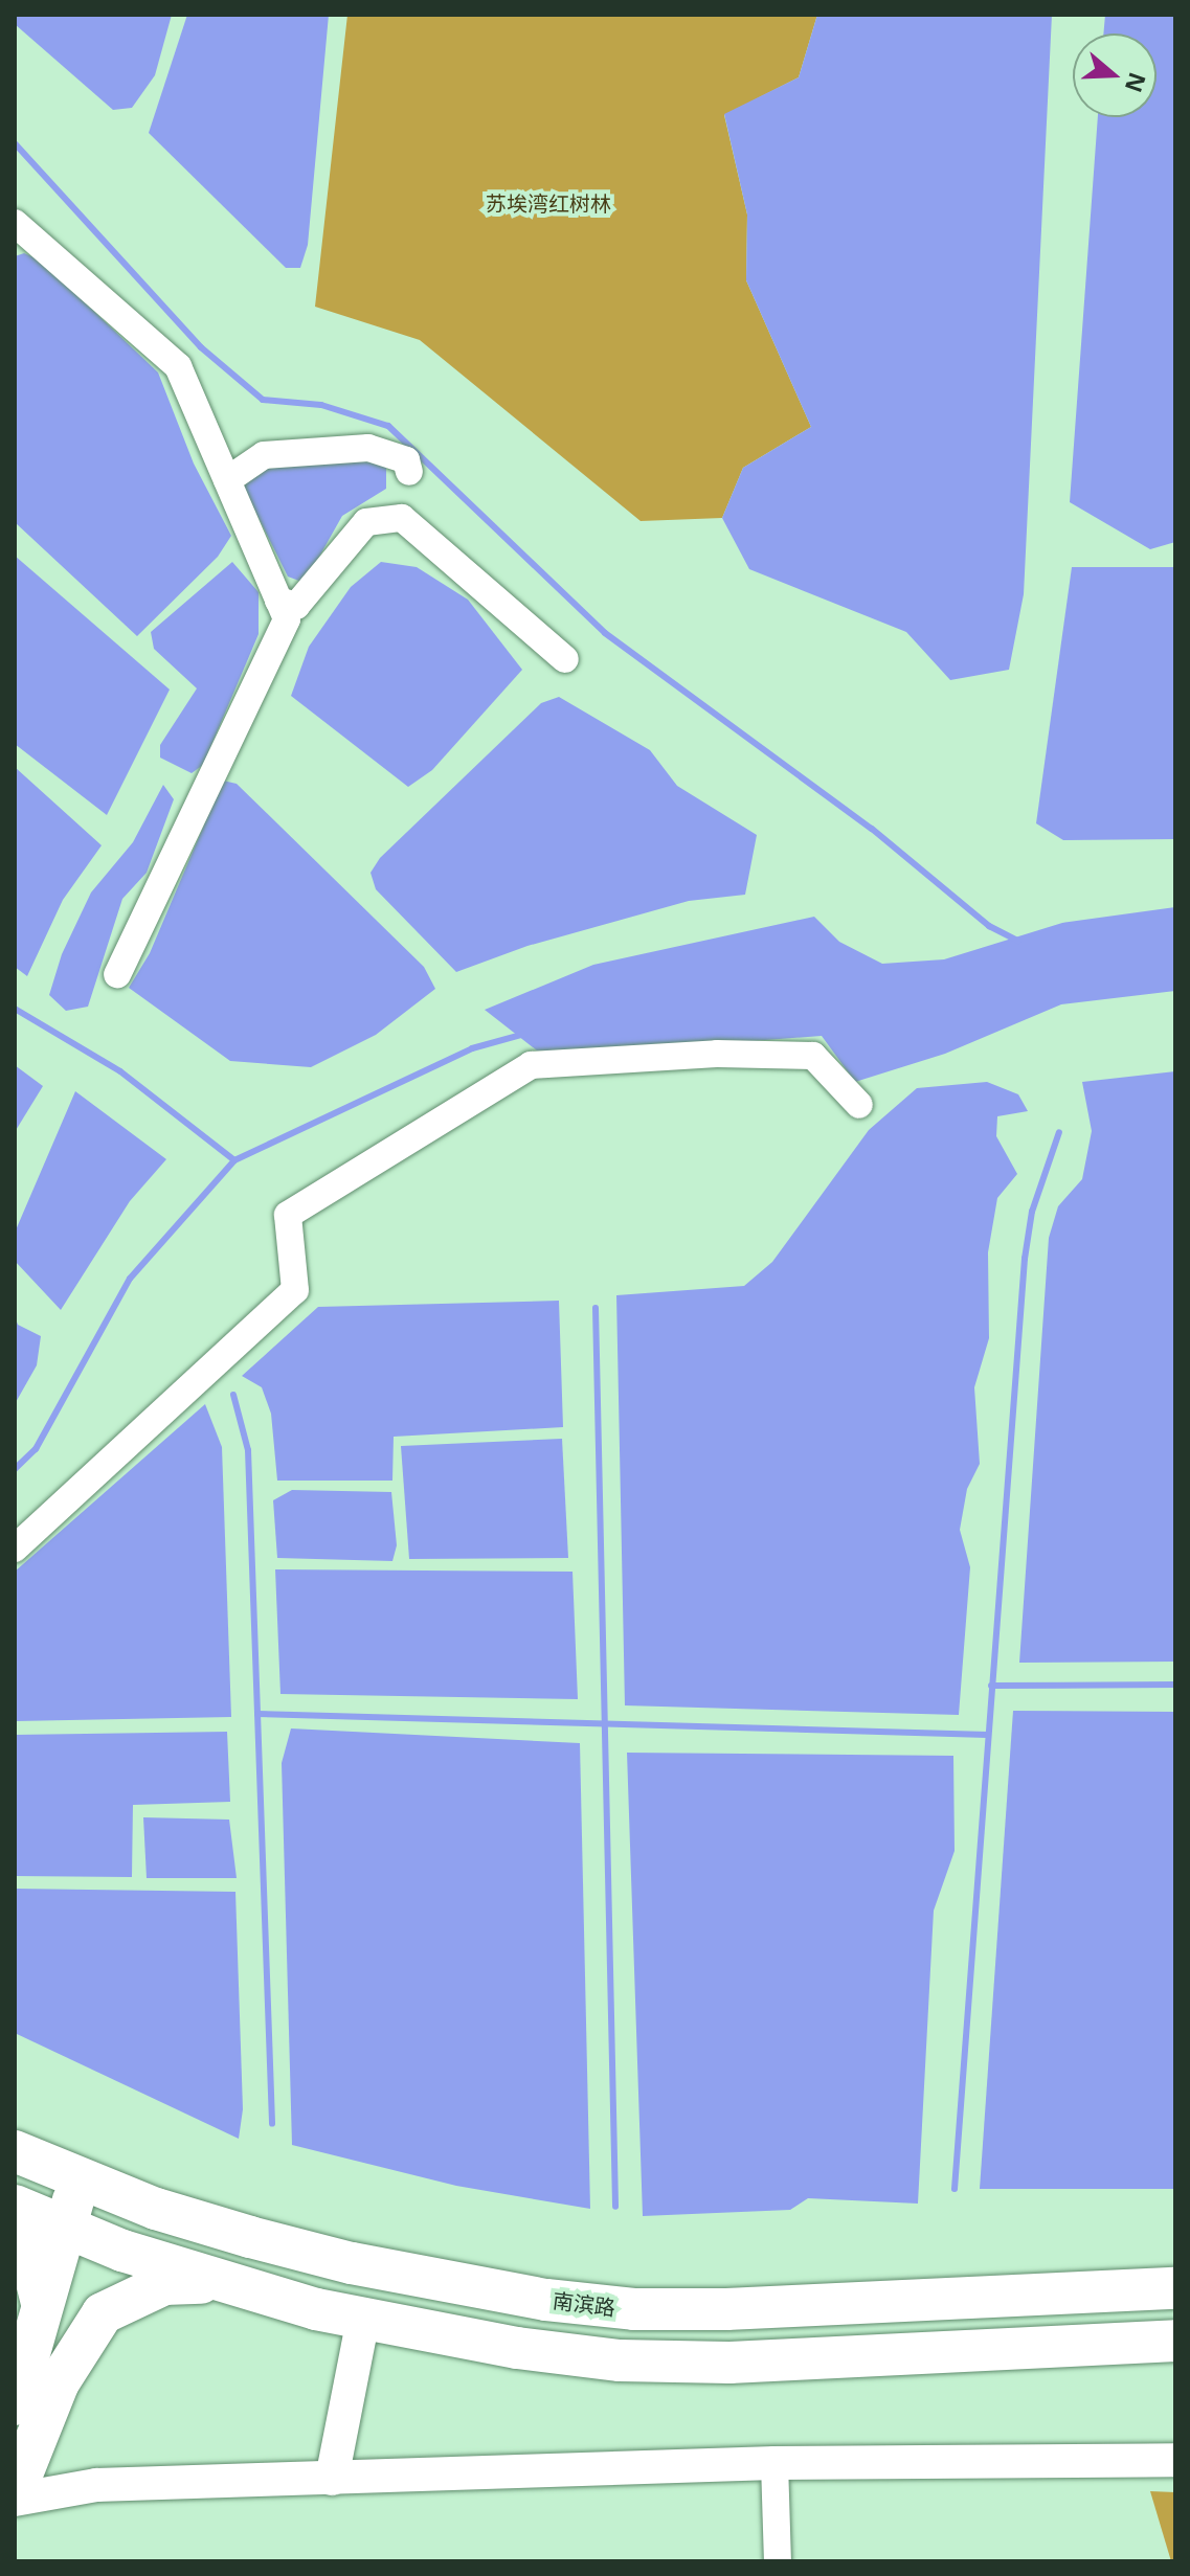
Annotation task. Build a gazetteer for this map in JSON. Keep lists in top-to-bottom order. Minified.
{"streets":{"main road":["南滨路"]},"parks":["苏埃湾红树林"],"north":"right"}
